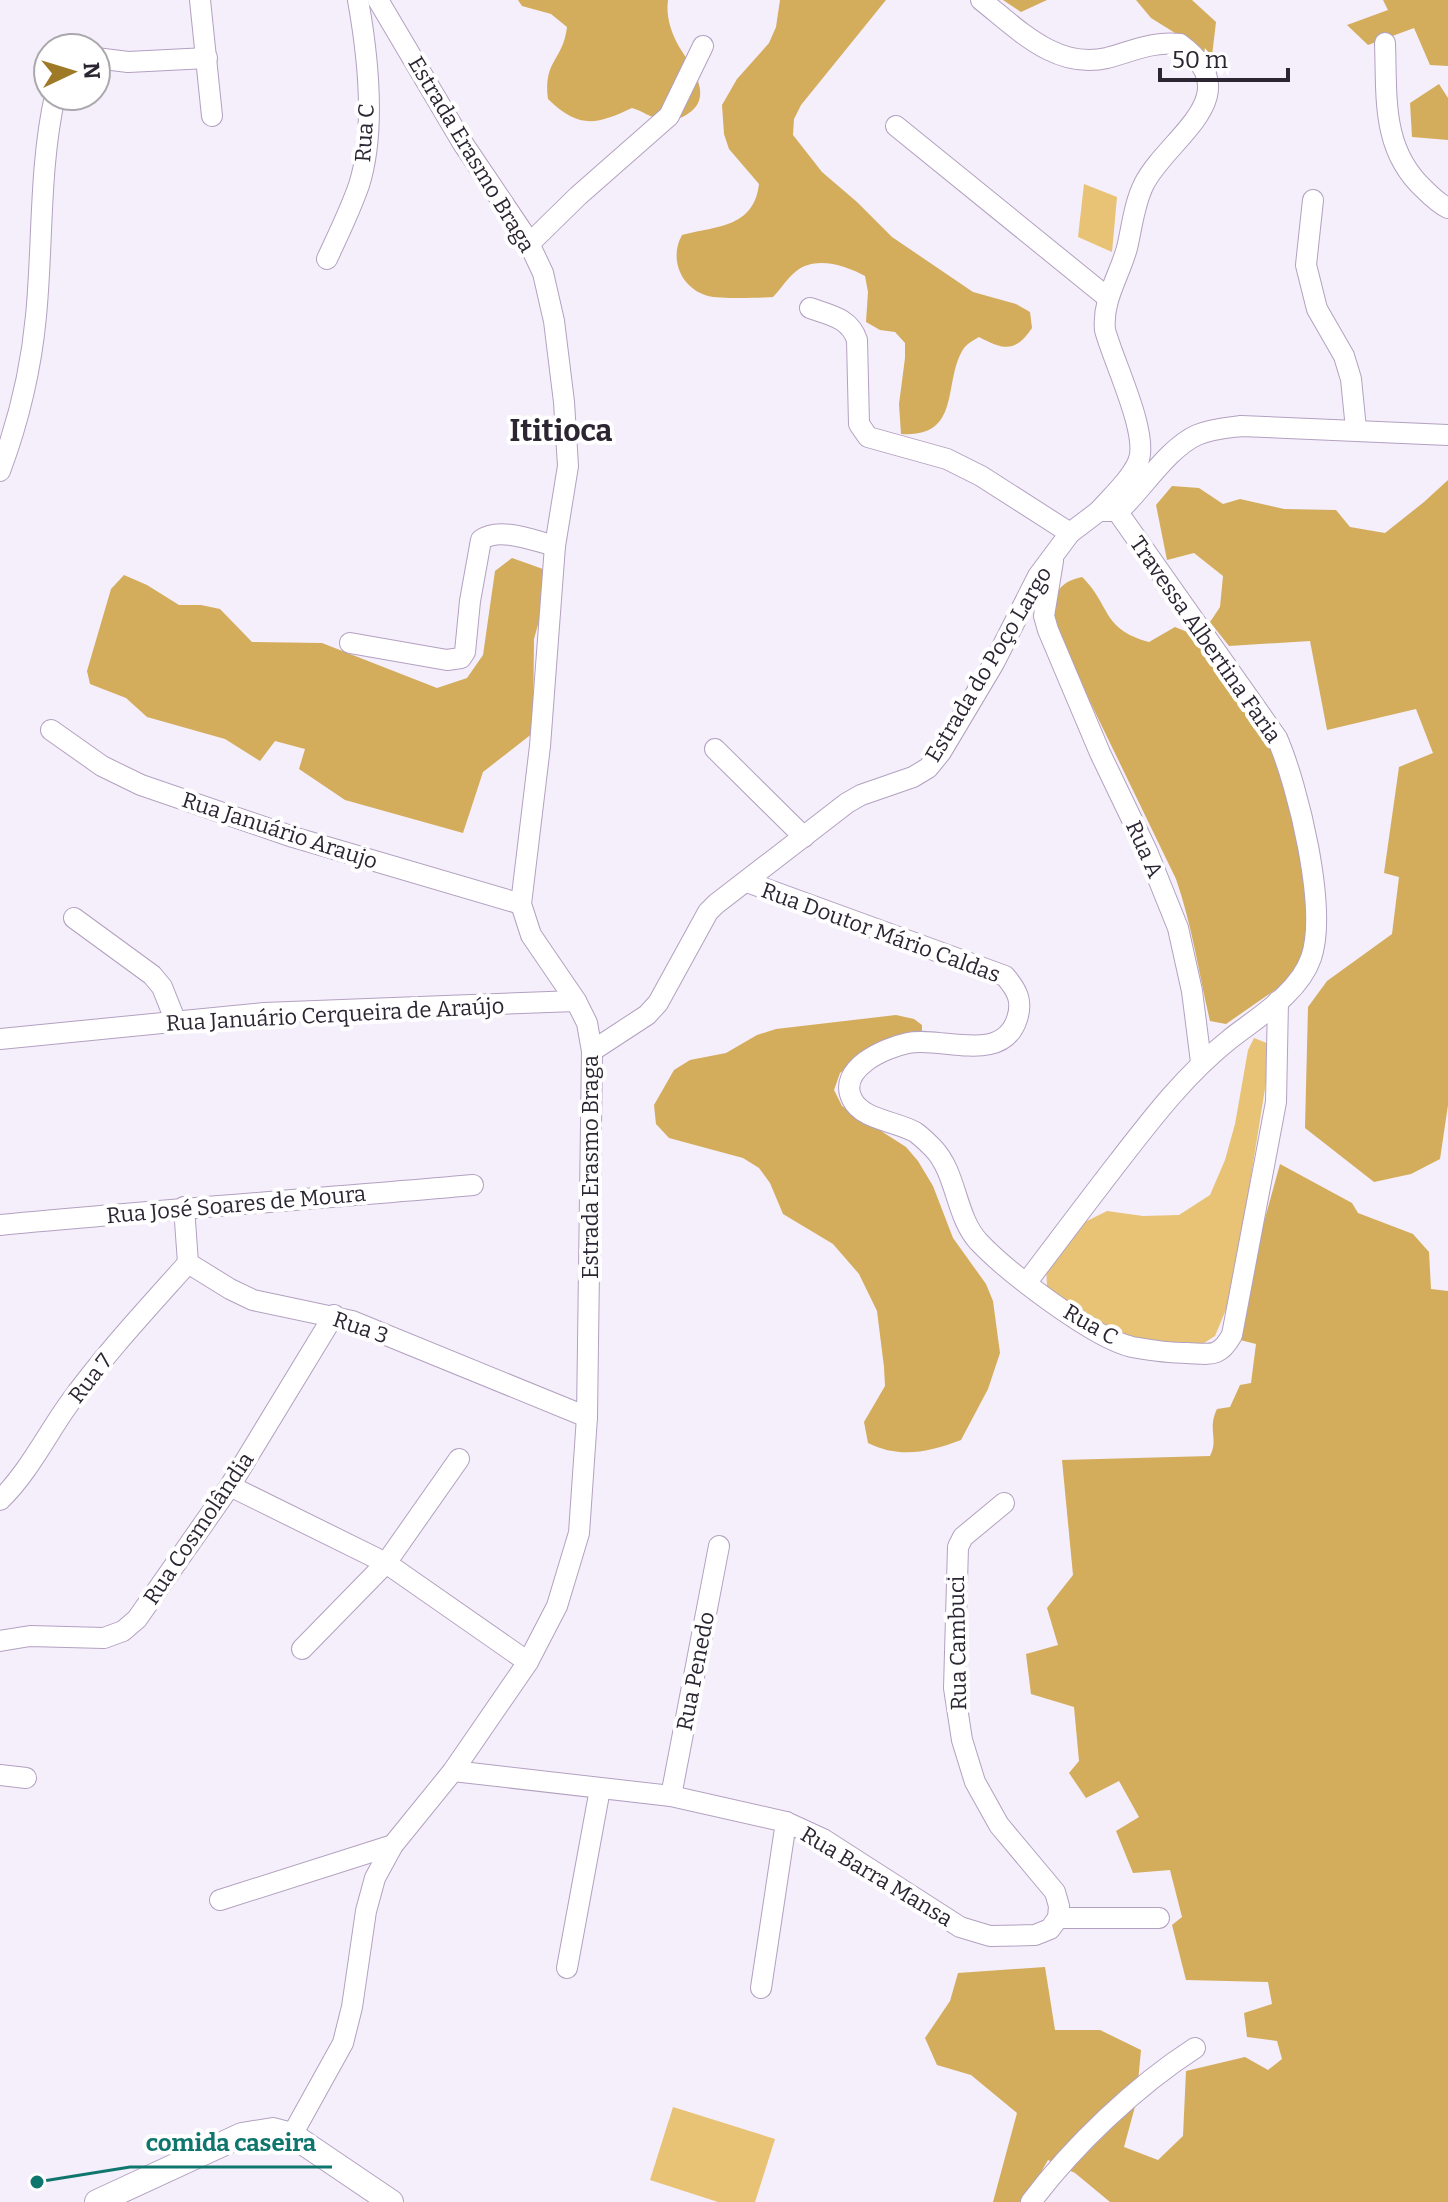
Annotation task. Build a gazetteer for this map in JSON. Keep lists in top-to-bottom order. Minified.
{"streets":{"street":["Rua C","Estrada Erasmo Braga","Travessa Albertina Faria","Estrada do Poço Largo","Rua Januário Araujo","Rua A","Rua Doutor Mário Caldas","Rua Januário Cerqueira de Araújo","Rua José Soares de Moura","Rua 3","Rua 7","Rua Cosmolândia","Rua Cambuci","Rua Penedo","Rua Barra Mansa"]},"crossings":[["Rua C","Travessa Albertina Faria"],["Rua C","Rua Doutor Mário Caldas"],["Estrada Erasmo Braga","Estrada do Poço Largo"],["Estrada Erasmo Braga","Rua Januário Araujo"],["Estrada Erasmo Braga","Rua Januário Cerqueira de Araújo"],["Estrada Erasmo Braga","Rua 3"],["Estrada Erasmo Braga","Rua Barra Mansa"],["Travessa Albertina Faria","Estrada do Poço Largo"],["Travessa Albertina Faria","Rua A"],["Estrada do Poço Largo","Rua A"],["Estrada do Poço Largo","Rua Doutor Mário Caldas"],["Rua 3","Rua 7"],["Rua 3","Rua Cosmolândia"],["Rua Cambuci","Rua Barra Mansa"],["Rua Penedo","Rua Barra Mansa"]],"districts":["Ititioca"],"places":["comida caseira"],"scale_bar":"50 m","north":"right"}
